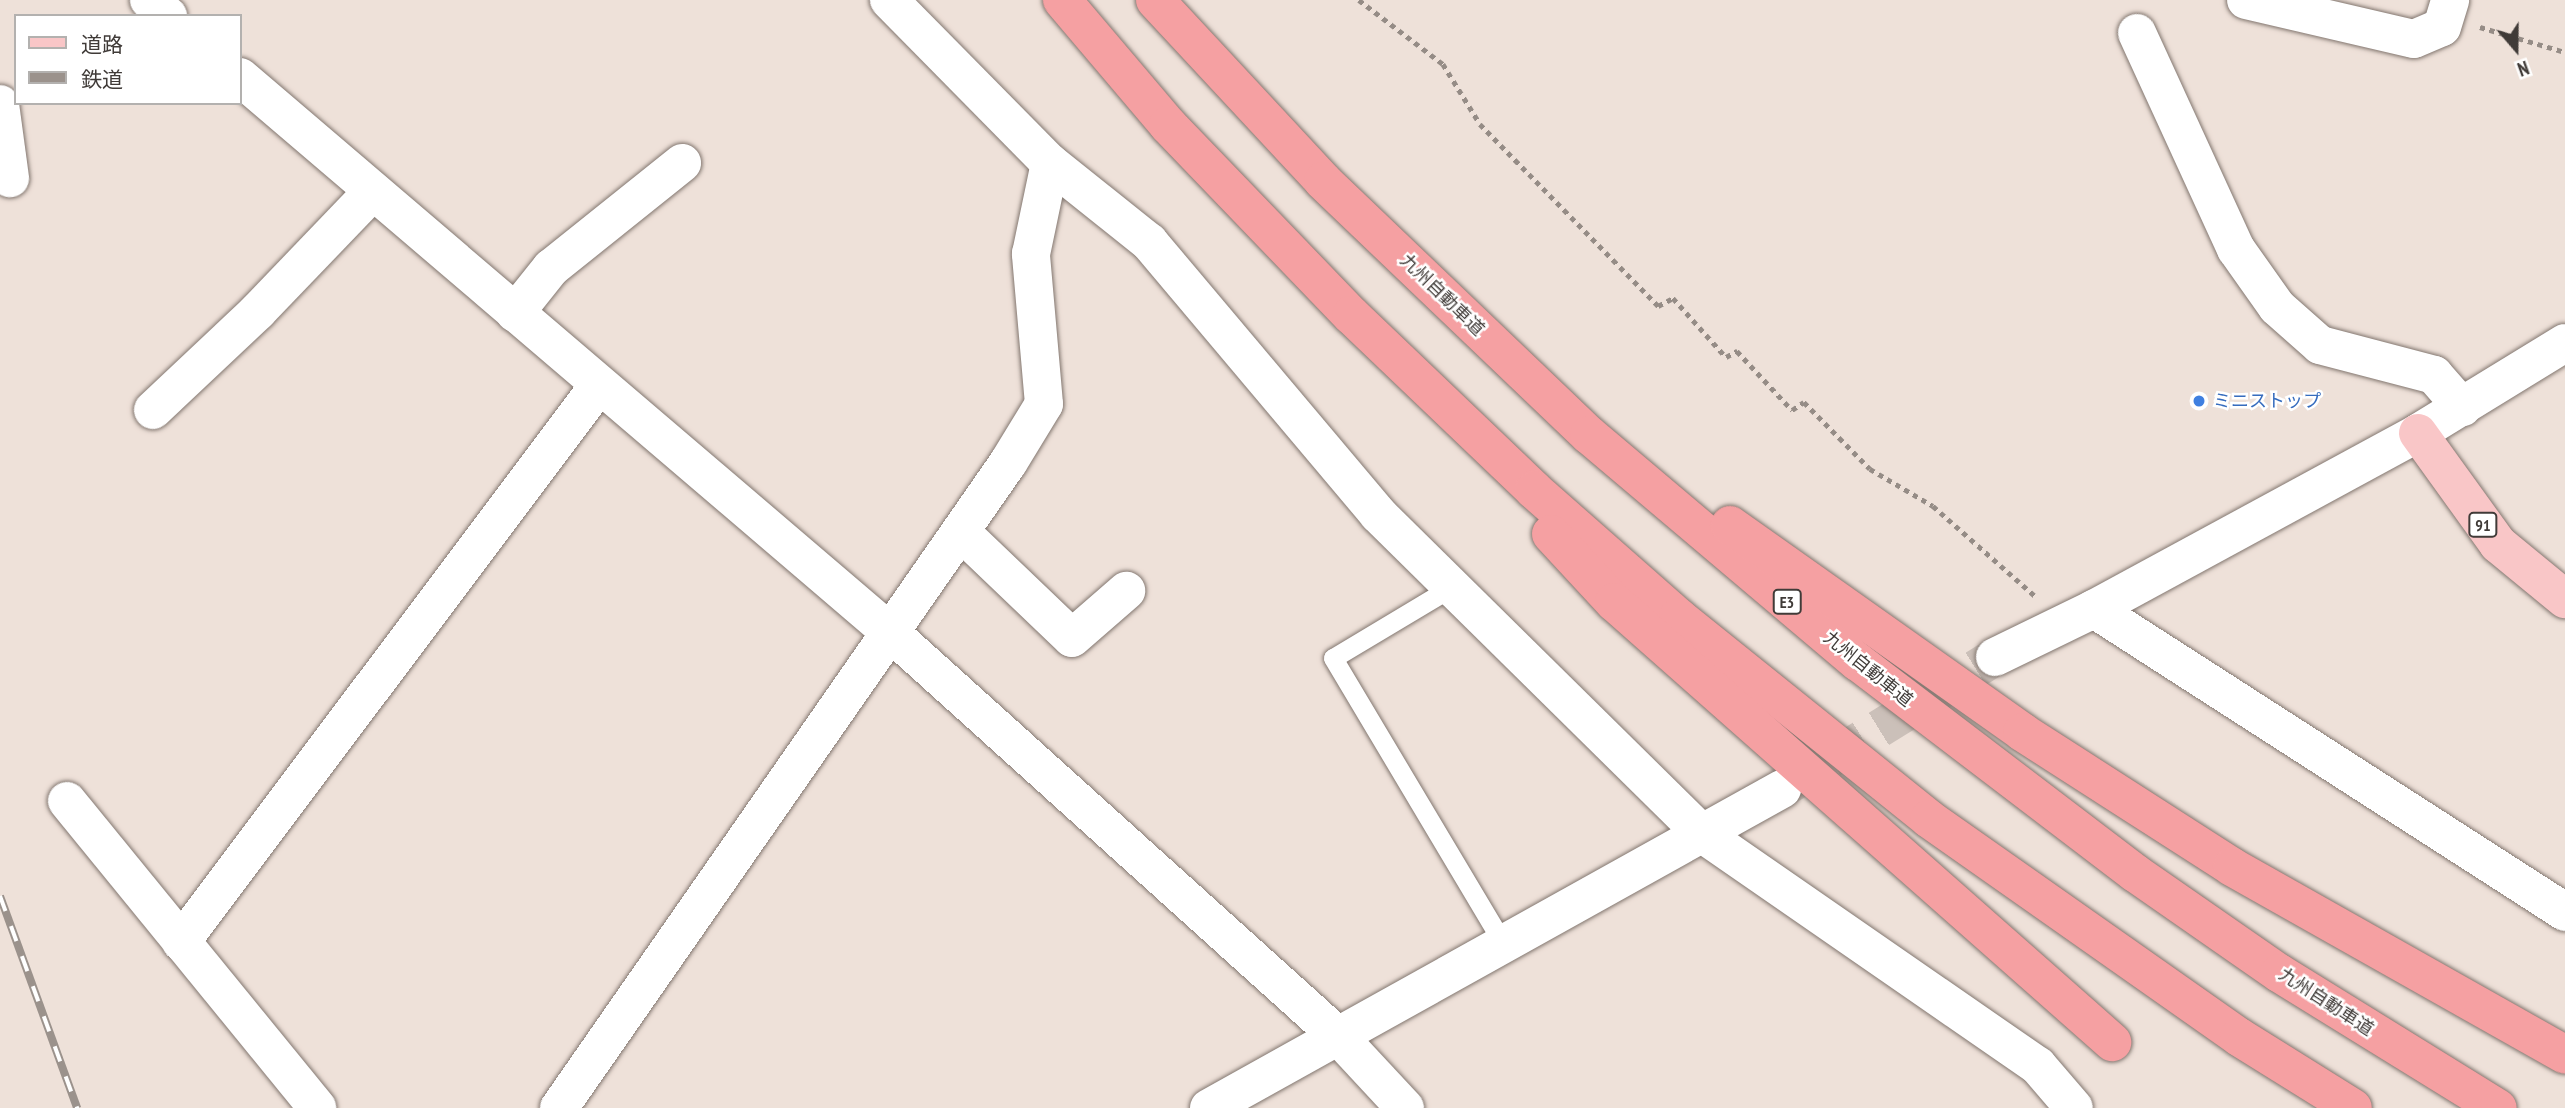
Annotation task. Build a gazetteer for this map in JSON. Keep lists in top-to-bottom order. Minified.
{"streets":{"highway":["九州自動車道","E3"],"main road":["91"]},"places":["ミニストップ"],"legend":["道路","鉄道"],"north":"bottom"}
